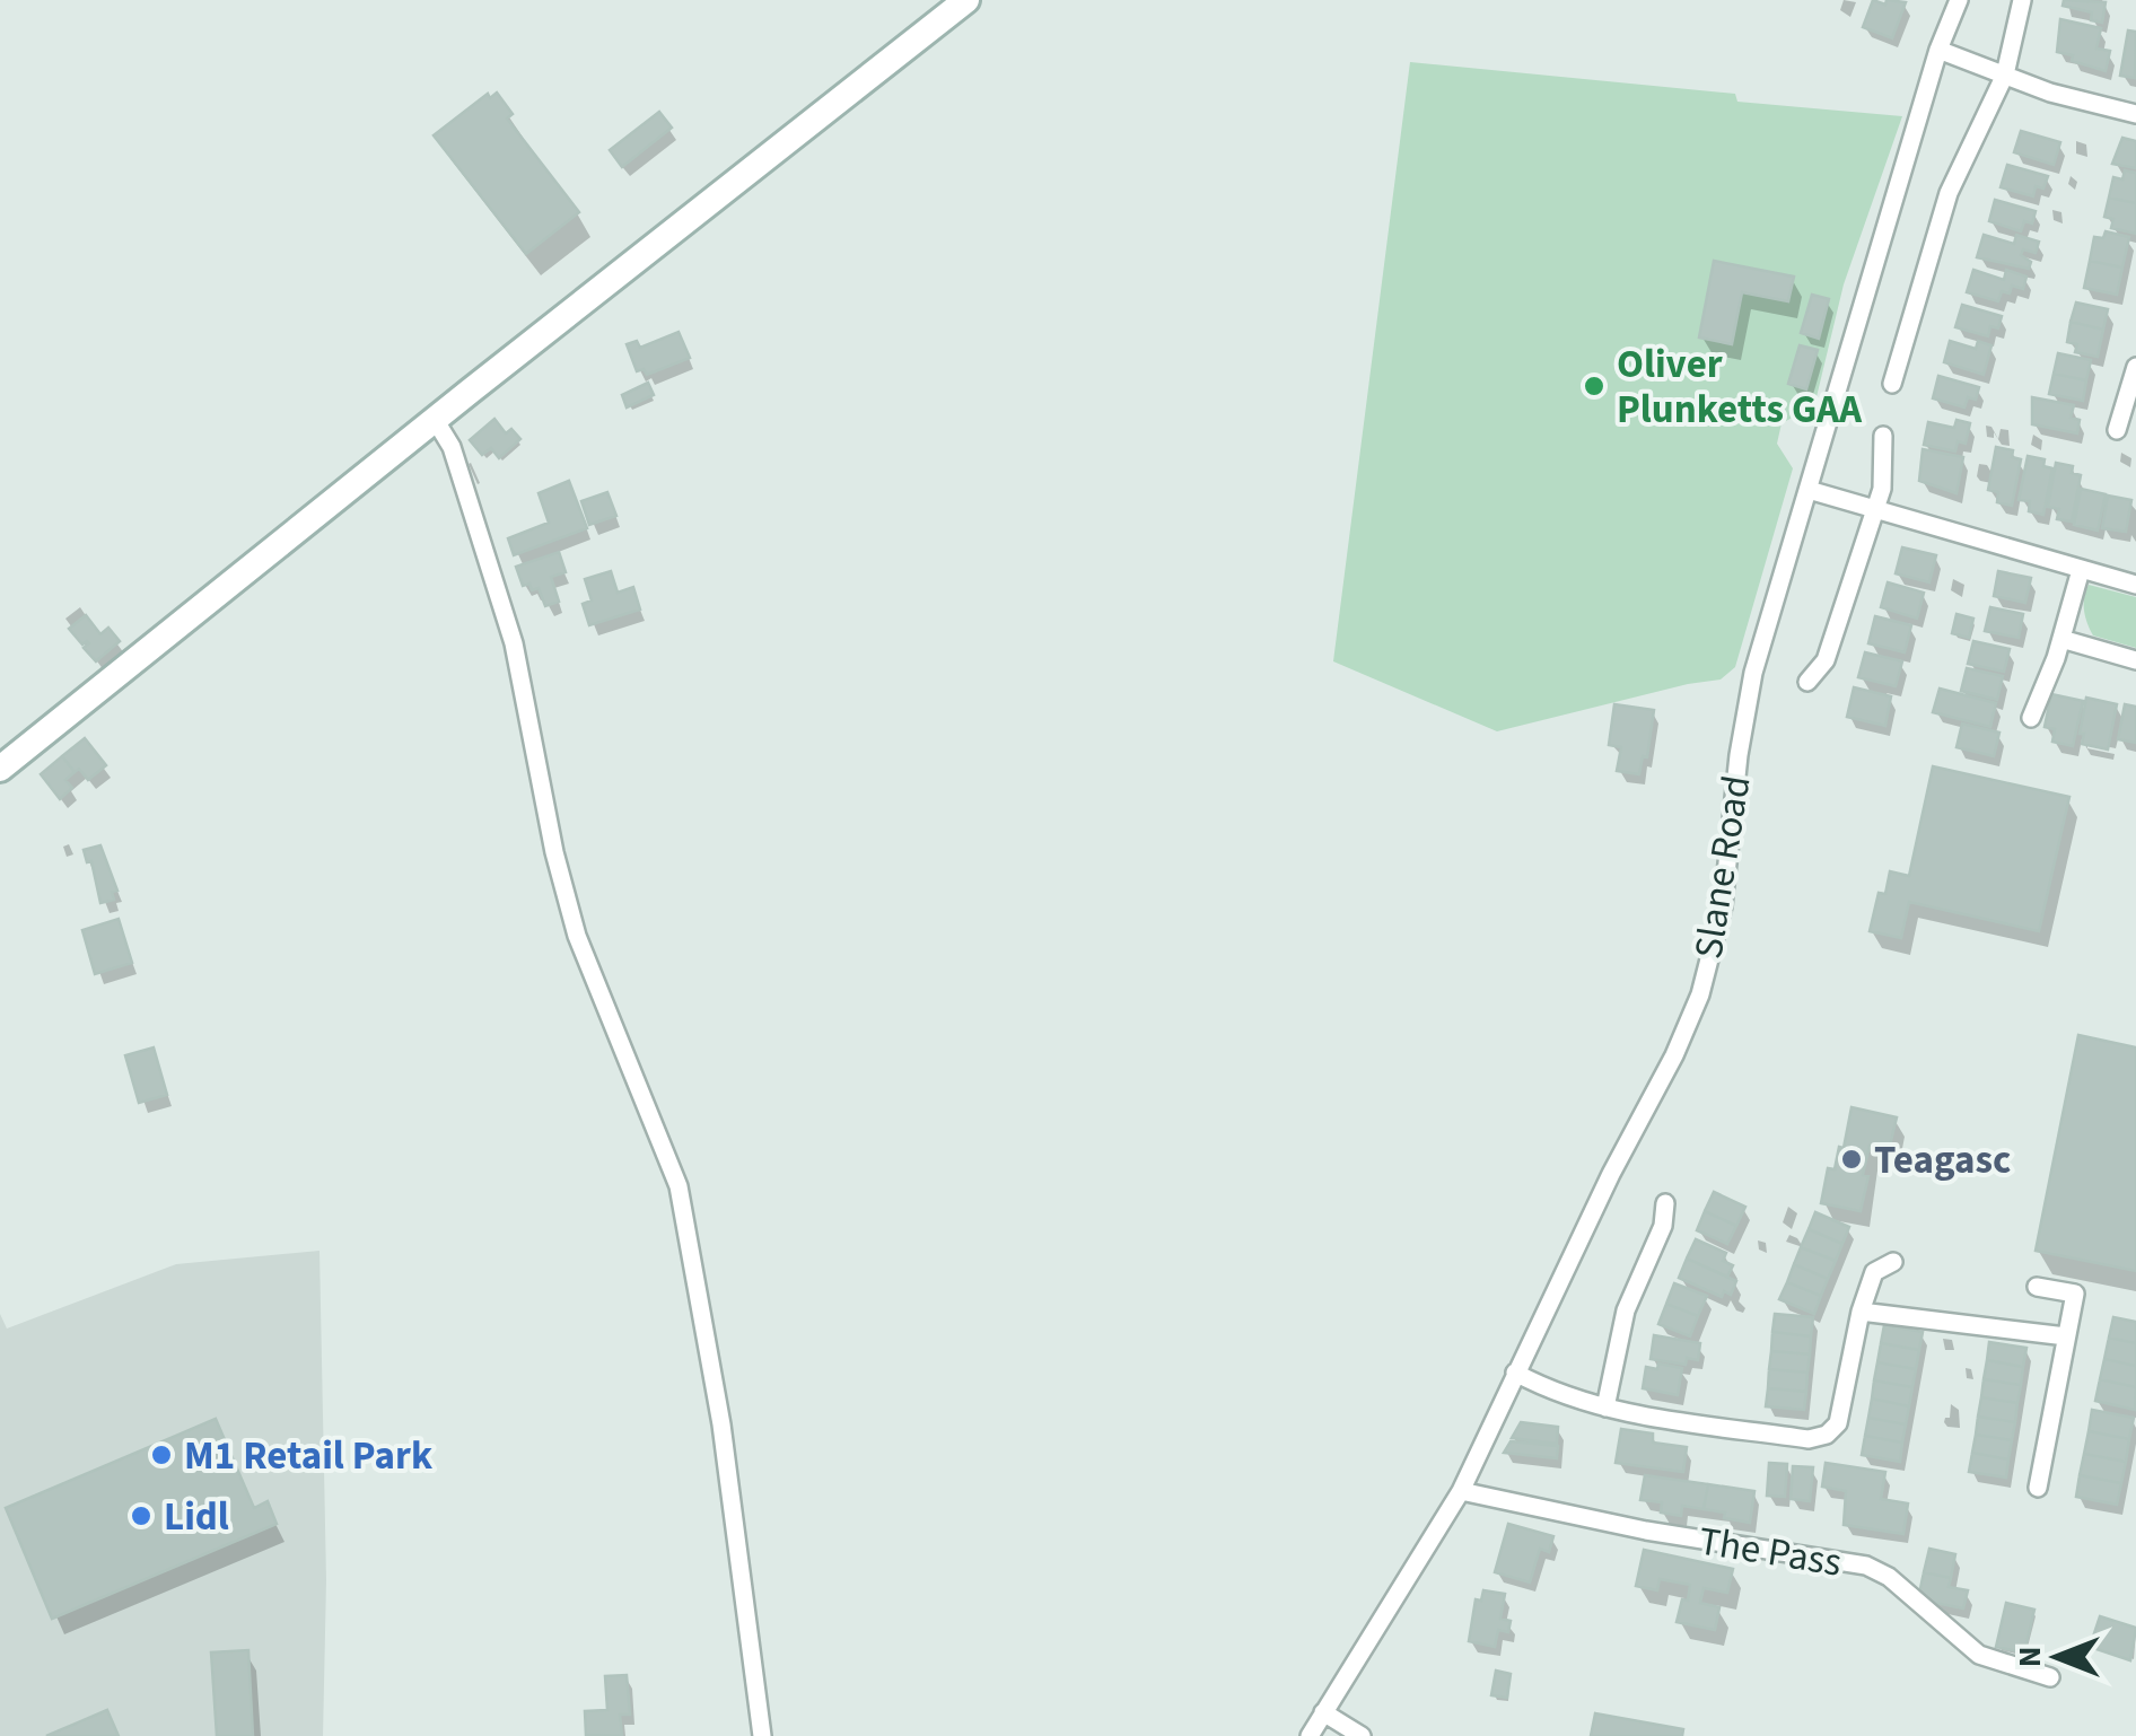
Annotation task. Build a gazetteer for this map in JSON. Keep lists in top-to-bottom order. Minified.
{"streets":{"street":["Slane Road","The Pass"]},"crossings":[["Slane Road","The Pass"]],"places":["Oliver Plunketts GAA","Teagasc","M1 Retail Park","Lidl"],"north":"left"}
